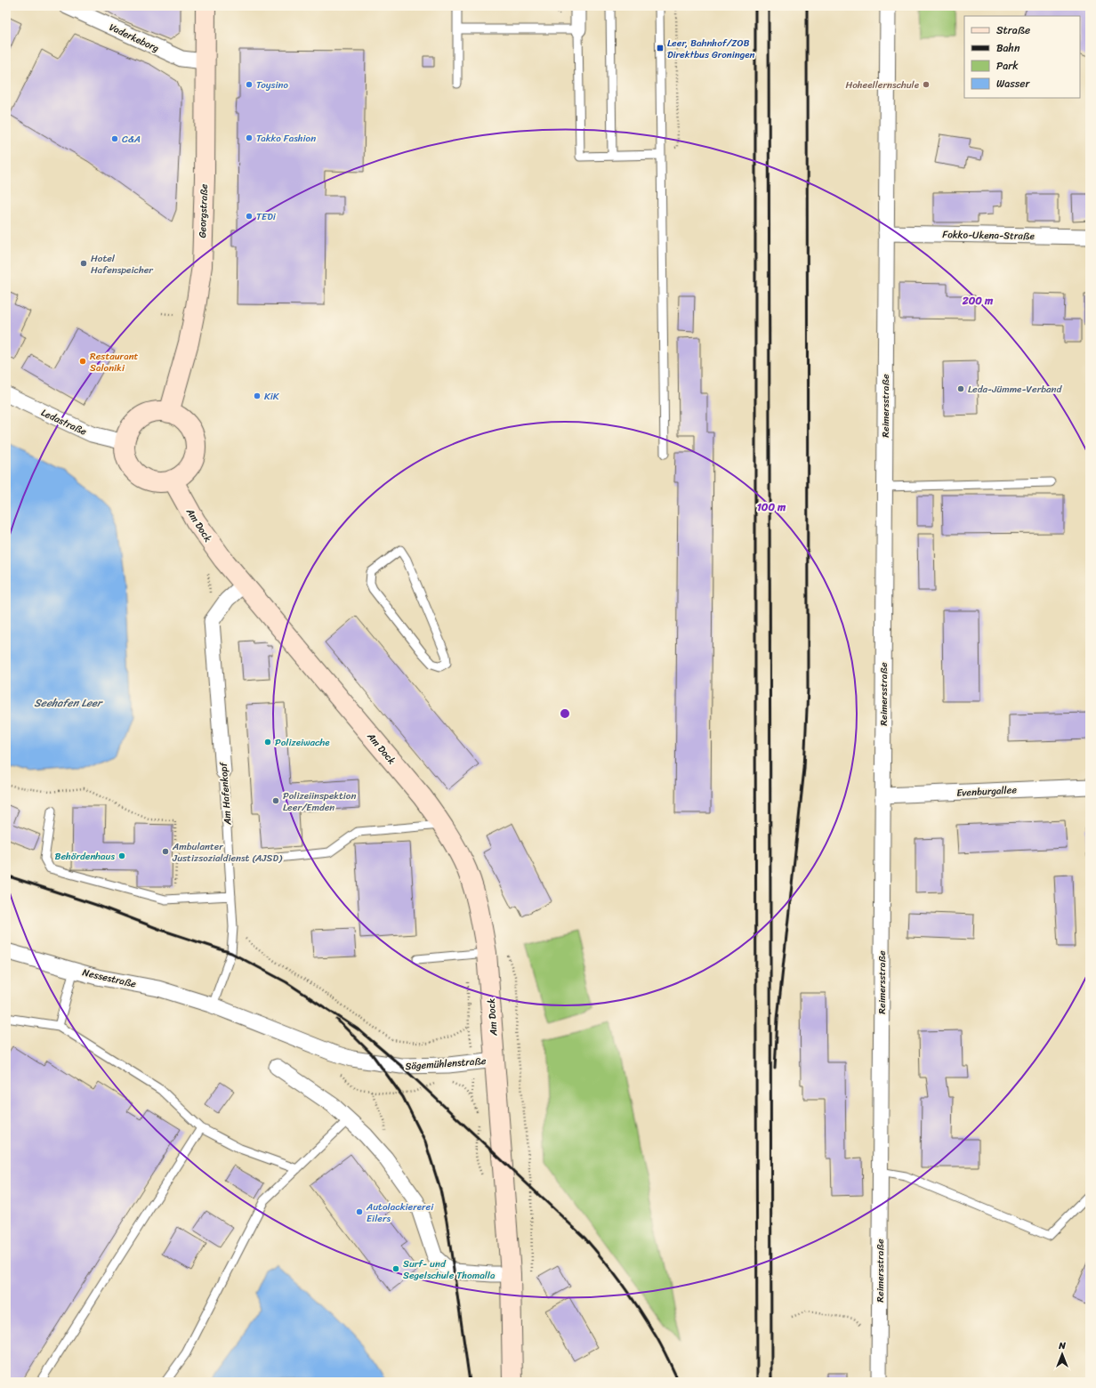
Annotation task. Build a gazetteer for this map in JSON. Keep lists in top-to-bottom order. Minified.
{"streets":{"main road":["Georgstraße","Am Dock","Sägemühlenstraße"],"street":["Vaderkeborg","Fokko-Ukena-Straße","Reimersstraße","Ledastraße","Evenburgallee","Am Hafenkopf","Nessestraße"]},"crossings":[["Vaderkeborg","Georgstraße"],["Georgstraße","Ledastraße"],["Georgstraße","Am Dock"],["Fokko-Ukena-Straße","Reimersstraße"],["Reimersstraße","Evenburgallee"],["Ledastraße","Am Dock"],["Am Dock","Sägemühlenstraße"],["Am Hafenkopf","Nessestraße"],["Am Hafenkopf","Sägemühlenstraße"],["Nessestraße","Sägemühlenstraße"]],"water":["Seehafen Leer"],"places":{"transit":["Leer, Bahnhof/ZOB Direktbus Groningen"],"other":["Toysino","Hoheellernschule","Takko Fashion","C&A","TEDi","Hotel Hafenspeicher","Restaurant Saloniki","Leda-Jümme-Verband","KiK","Polizeiwache","Polizeiinspektion Leer/Emden","Ambulanter Justizsozialdienst (AJSD)","Behördenhaus","Autolackiererei Eilers","Surf- und Segelschule Thomalla"]},"legend":["Straße","Bahn","Park","Wasser"],"north":"top","rings":["200 m","100 m"]}
